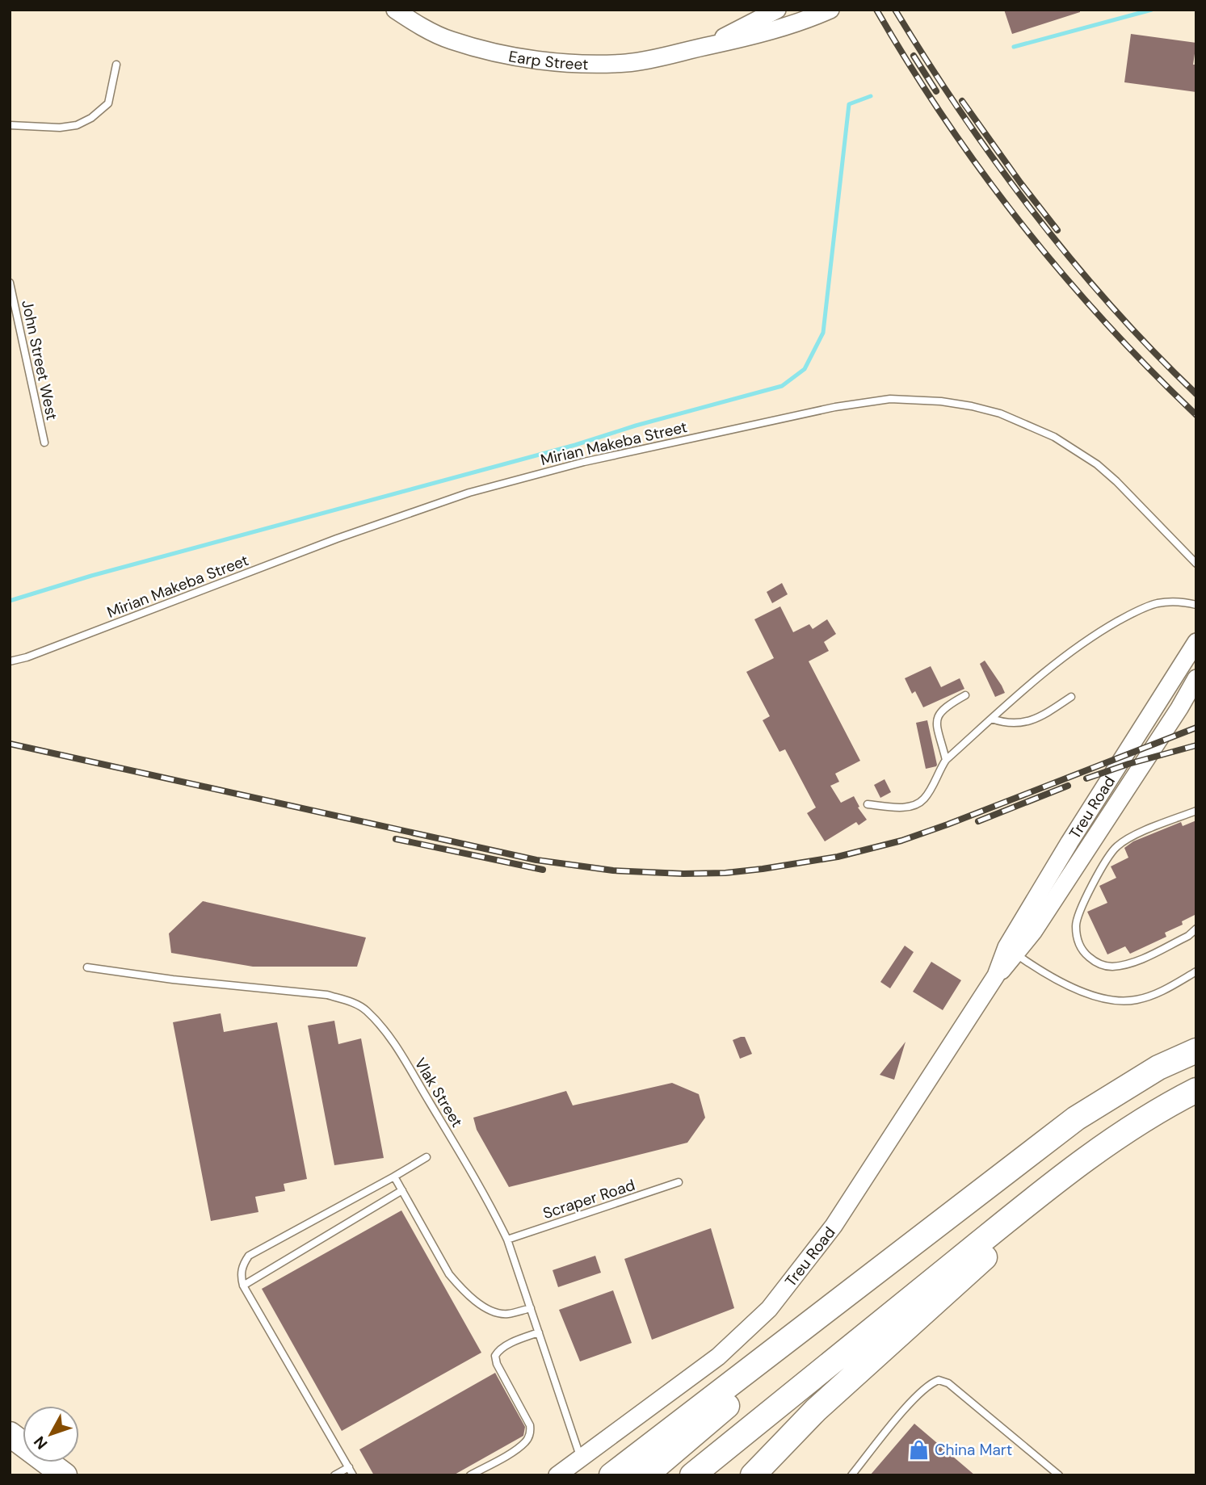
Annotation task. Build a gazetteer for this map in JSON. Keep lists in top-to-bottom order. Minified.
{"streets":{"street":["Earp Street","Treu Road"],"lane":["John Street West","Mirian Makeba Street","Vlak Street","Scraper Road"]},"crossings":[["Treu Road","Vlak Street"],["Vlak Street","Scraper Road"]],"places":{"shop":["China Mart"]},"north":"bottom left"}
